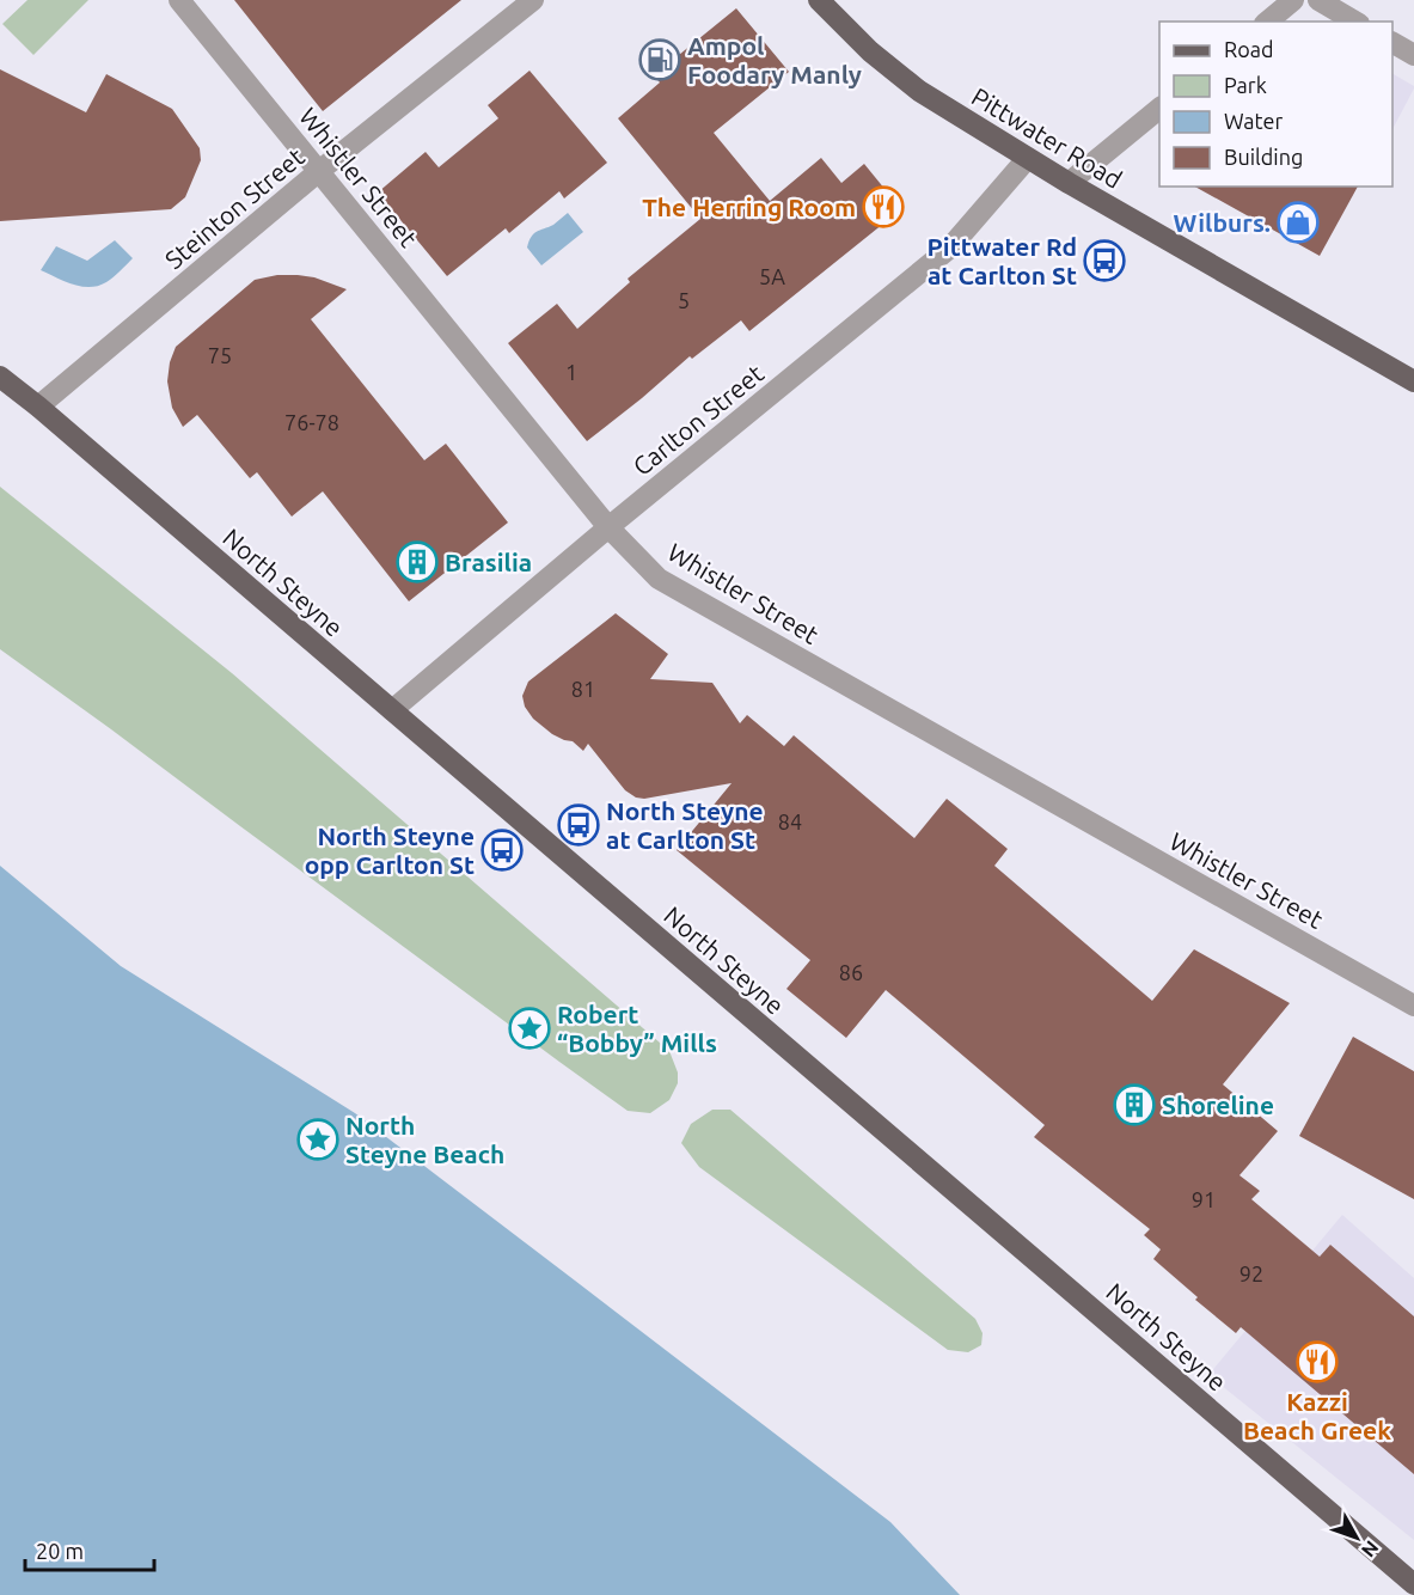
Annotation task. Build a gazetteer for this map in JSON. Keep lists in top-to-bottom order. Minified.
{"streets":{"main road":["Pittwater Road","North Steyne"],"street":["Whistler Street","Steinton Street","Carlton Street"]},"crossings":[["Pittwater Road","Carlton Street"],["Whistler Street","Steinton Street"],["Whistler Street","Carlton Street"],["Steinton Street","North Steyne"],["Carlton Street","North Steyne"]],"places":{"fuel station":["Ampol Foodary Manly"],"restaurant":["The Herring Room","Kazzi Beach Greek"],"shop":["Wilburs."],"bus stop":["Pittwater Rd at Carlton St","North Steyne at Carlton St","North Steyne opp Carlton St"],"building":["Brasilia","Shoreline"],"place":["Robert “Bobby” Mills","North Steyne Beach"]},"house_numbers":["5A","5","75","1","76-78","81","84","86","91","92"],"legend":["Road","Park","Water","Building"],"scale_bar":"20 m","north":"bottom right"}
